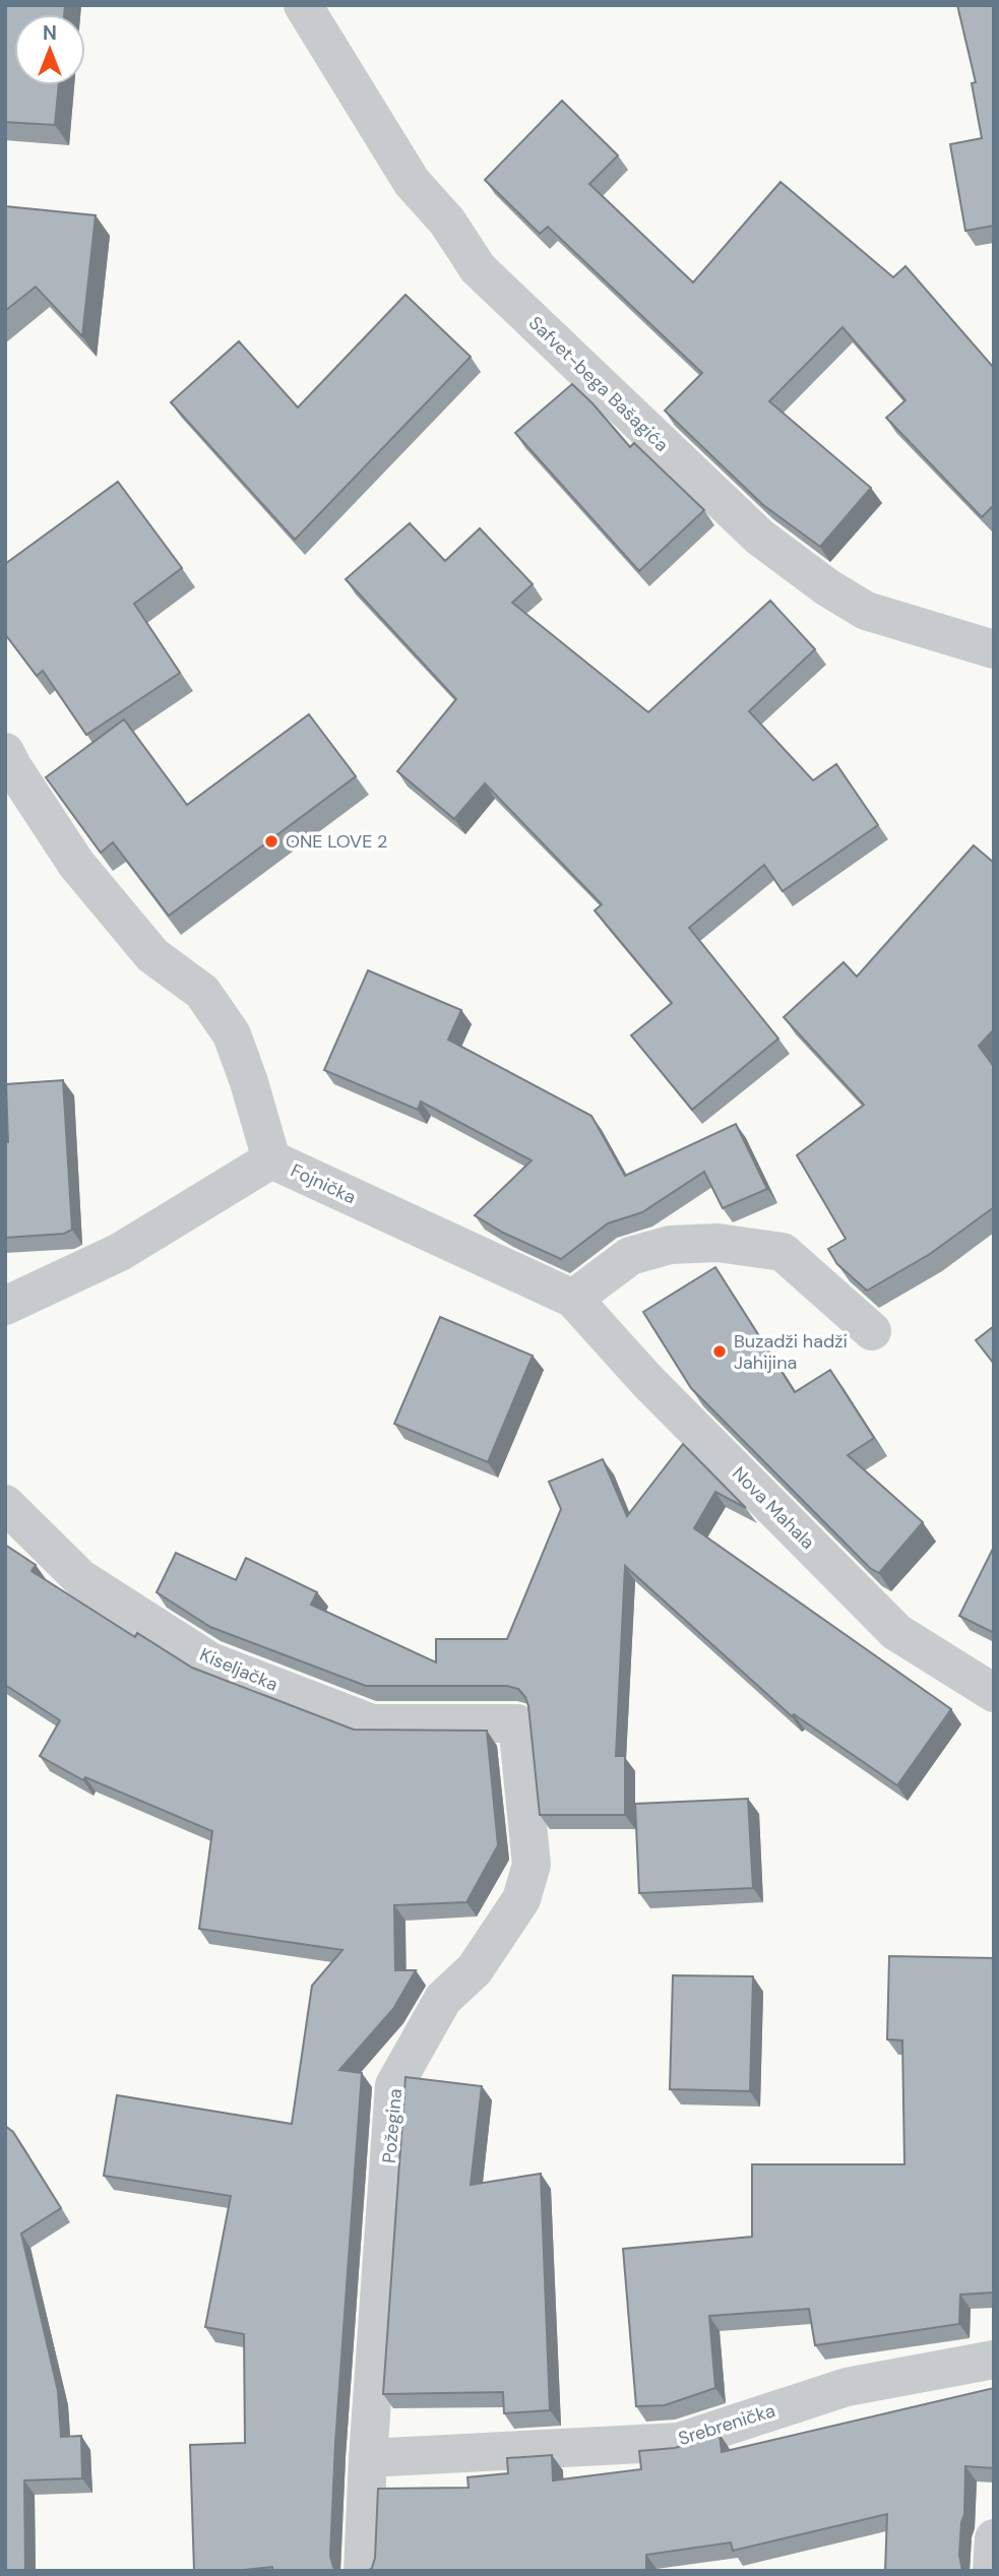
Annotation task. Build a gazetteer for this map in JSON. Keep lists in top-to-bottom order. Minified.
{"streets":{"street":["Safvet-bega Bašagića","Fojnička","Nova Mahala","Kiseljačka","Požegina","Srebrenička"]},"crossings":[["Fojnička","Nova Mahala"],["Kiseljačka","Požegina"],["Požegina","Srebrenička"]],"places":["ONE LOVE 2","Buzadži hadži Jahijina"],"north":"top"}
